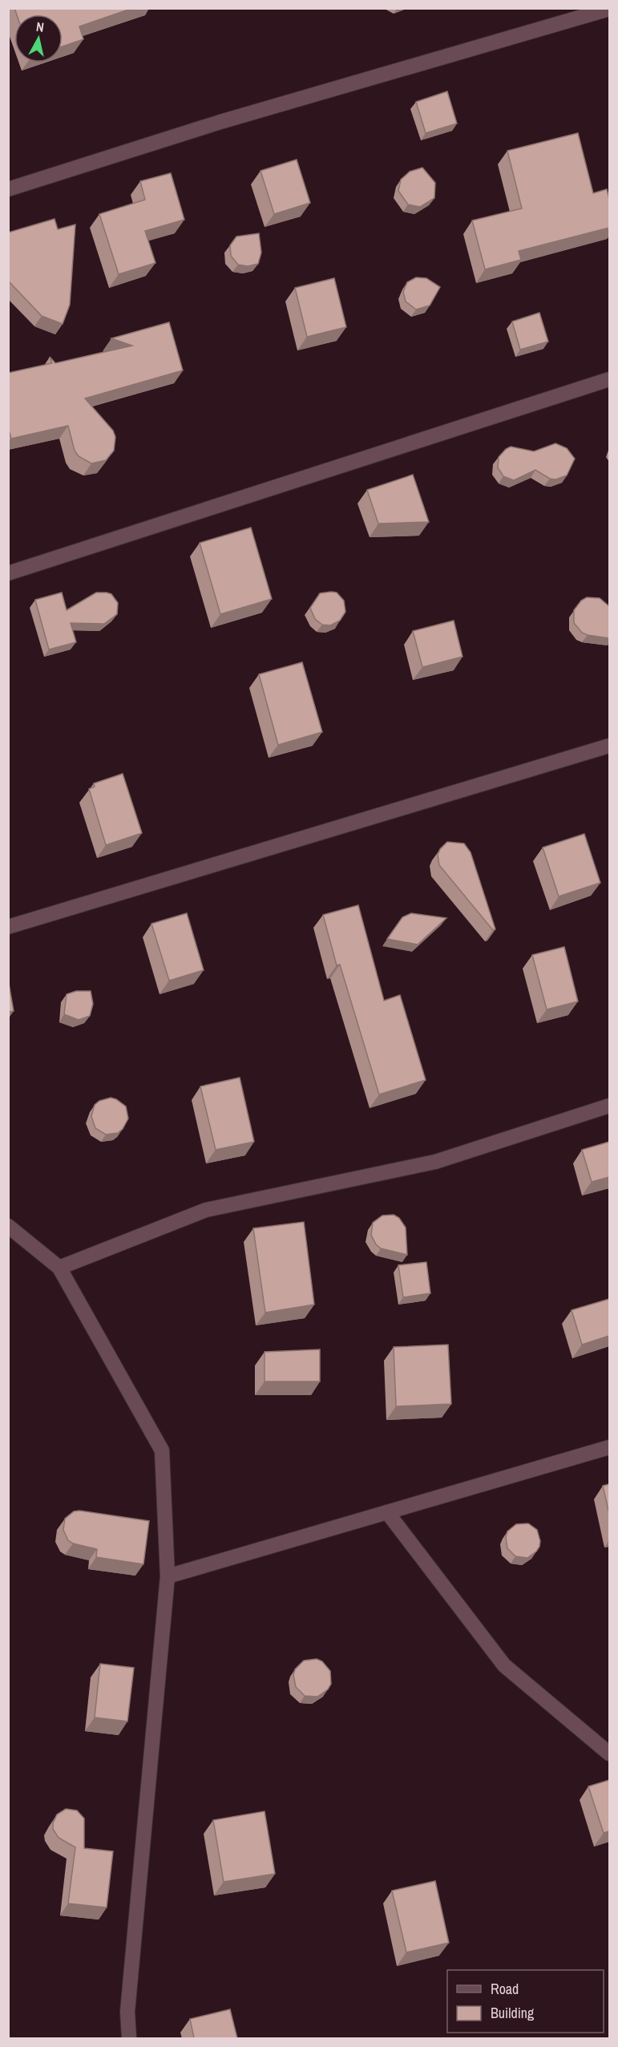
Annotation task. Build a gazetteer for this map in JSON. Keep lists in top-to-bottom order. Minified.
{"legend":["Road","Building"],"north":"top"}
